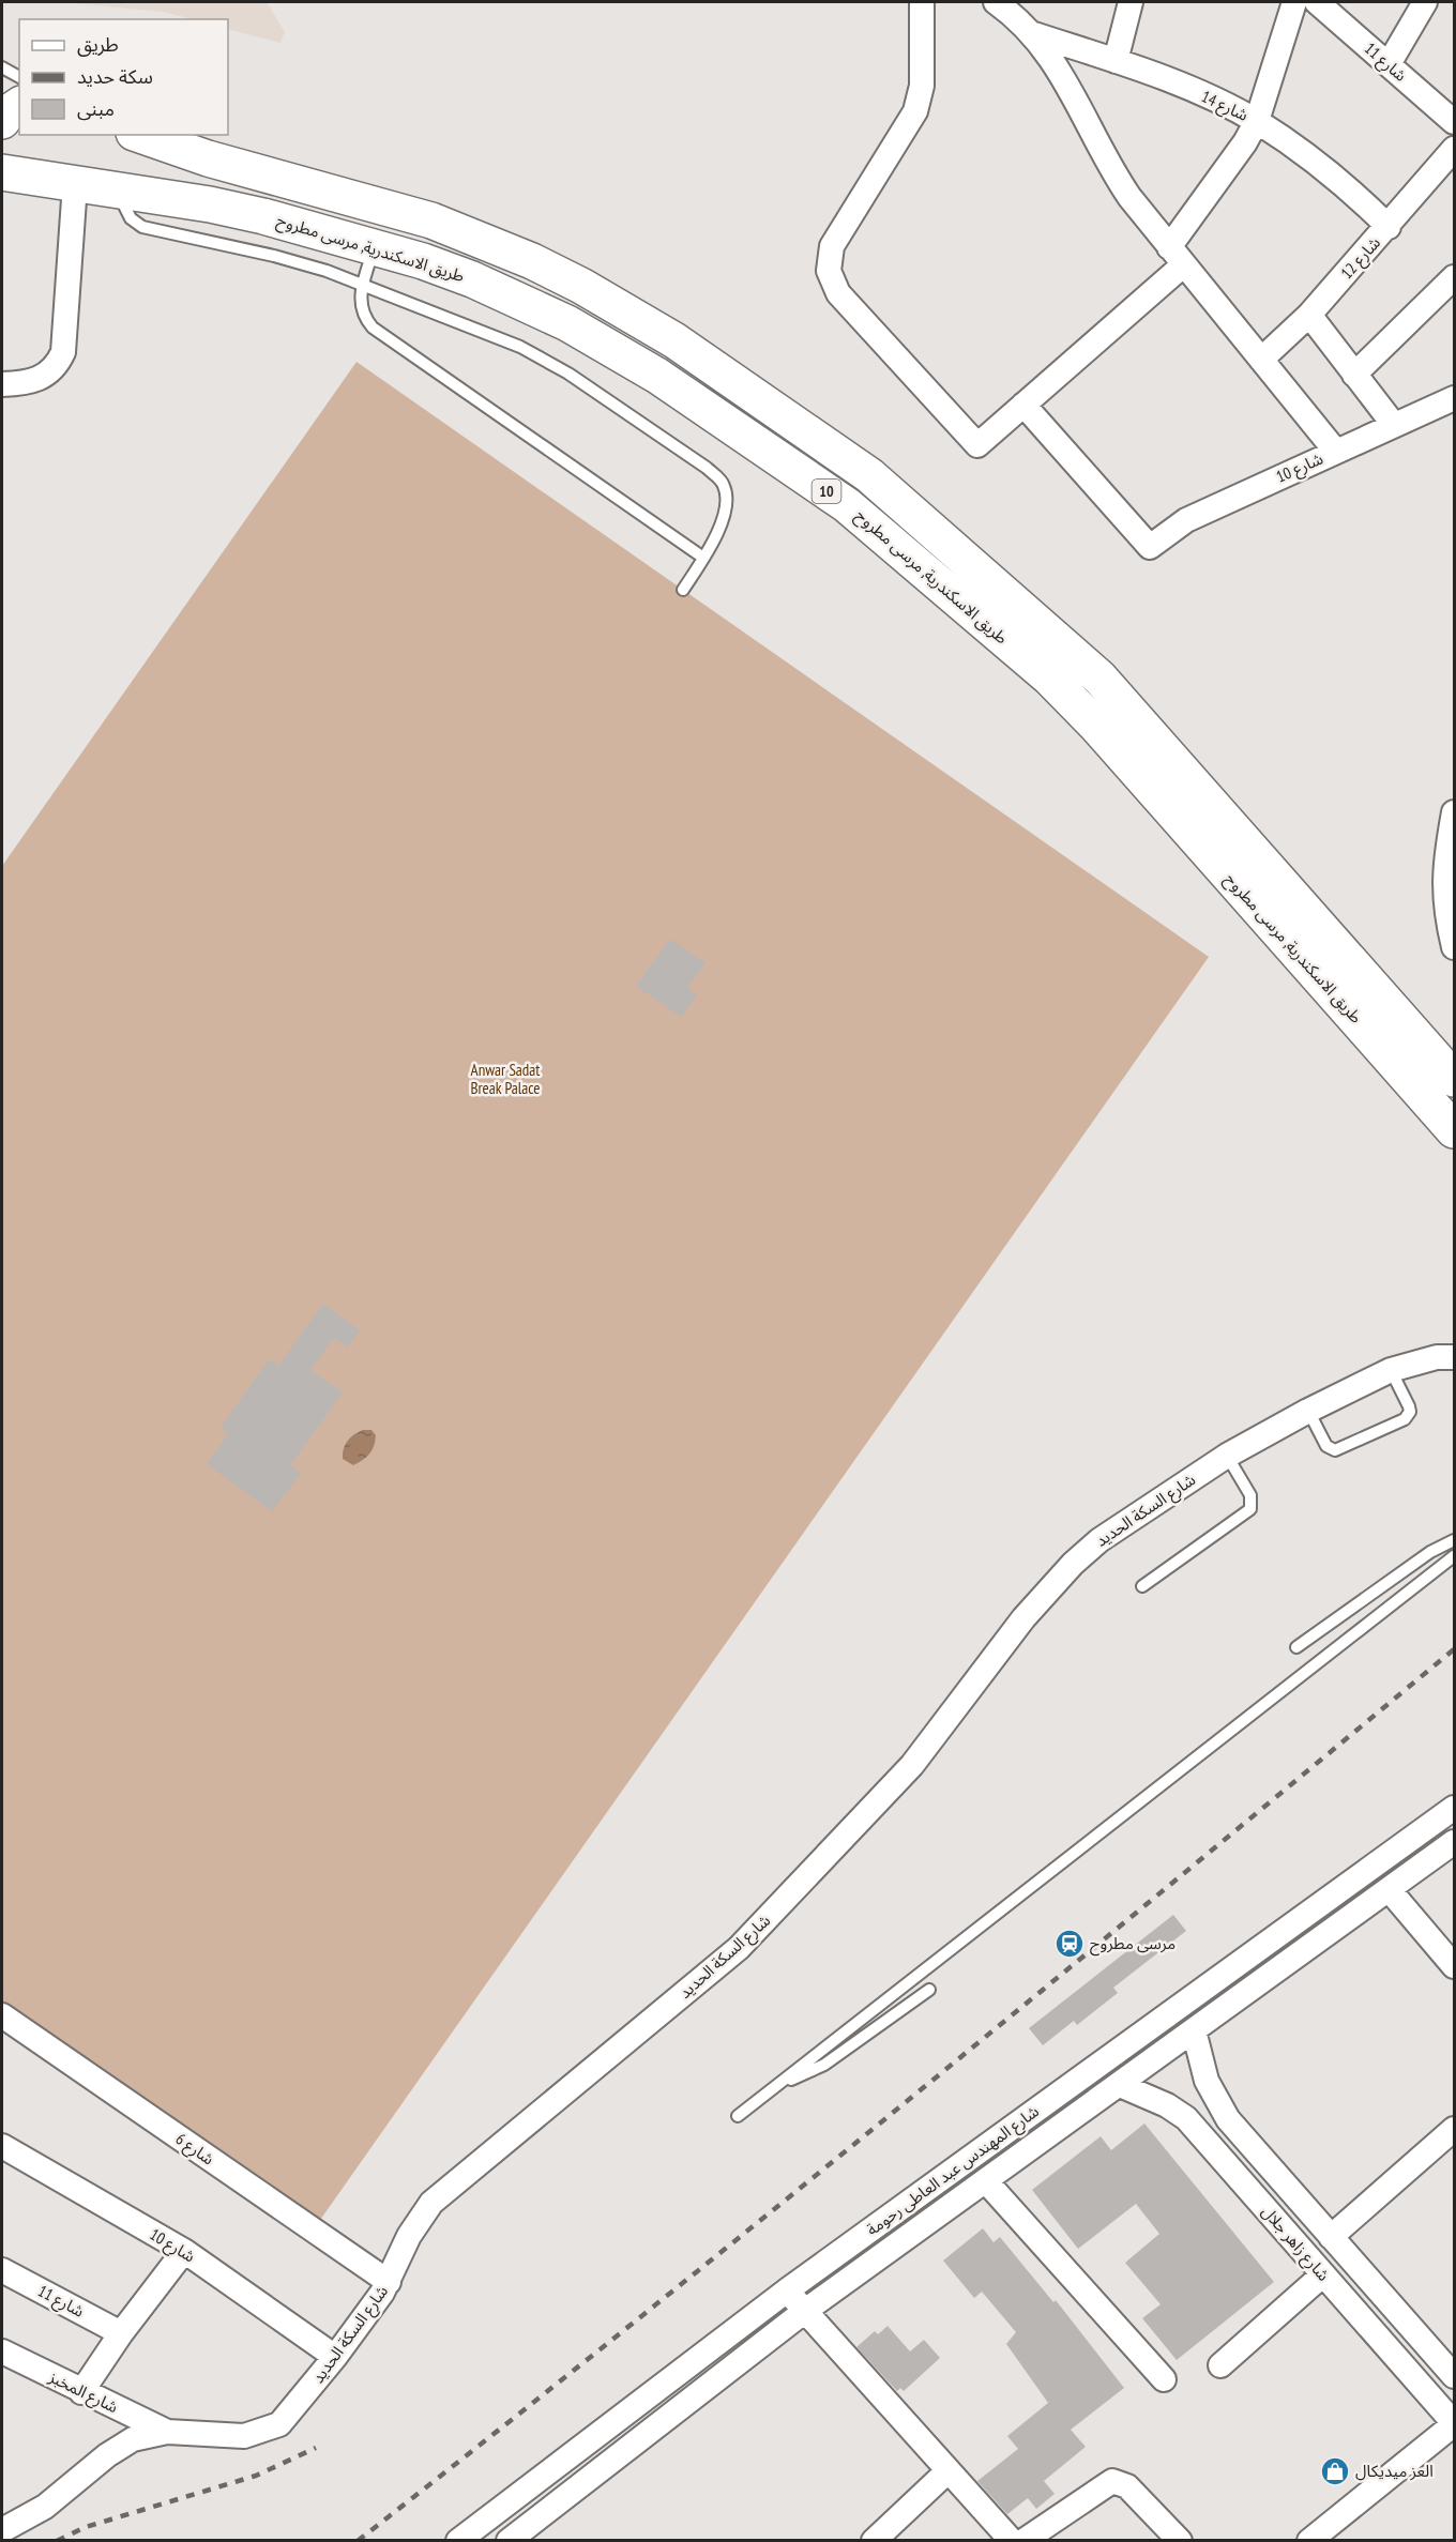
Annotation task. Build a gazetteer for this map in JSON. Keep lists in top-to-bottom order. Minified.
{"streets":{"main road":["طريق الاسكندرية, مرسى مطروح","10"],"street":["شارع 11","شارع 14","شارع 12","شارع 10","شارع السكة الحديد","شارع 6","شارع المهندس عبد العاطى رحومة","شارع زاهر جلال","شارع المخبز"]},"crossings":[["شارع 14","شارع 12"],["شارع 10","شارع السكة الحديد"],["شارع السكة الحديد","شارع 6"],["شارع السكة الحديد","شارع المخبز"],["شارع المهندس عبد العاطى رحومة","شارع زاهر جلال"]],"parks":["Anwar Sadat Break Palace"],"places":{"station":["مرسى مطروح"],"shop":["العز ميديكال"]},"legend":["طريق","سكة حديد","مبنى"]}
